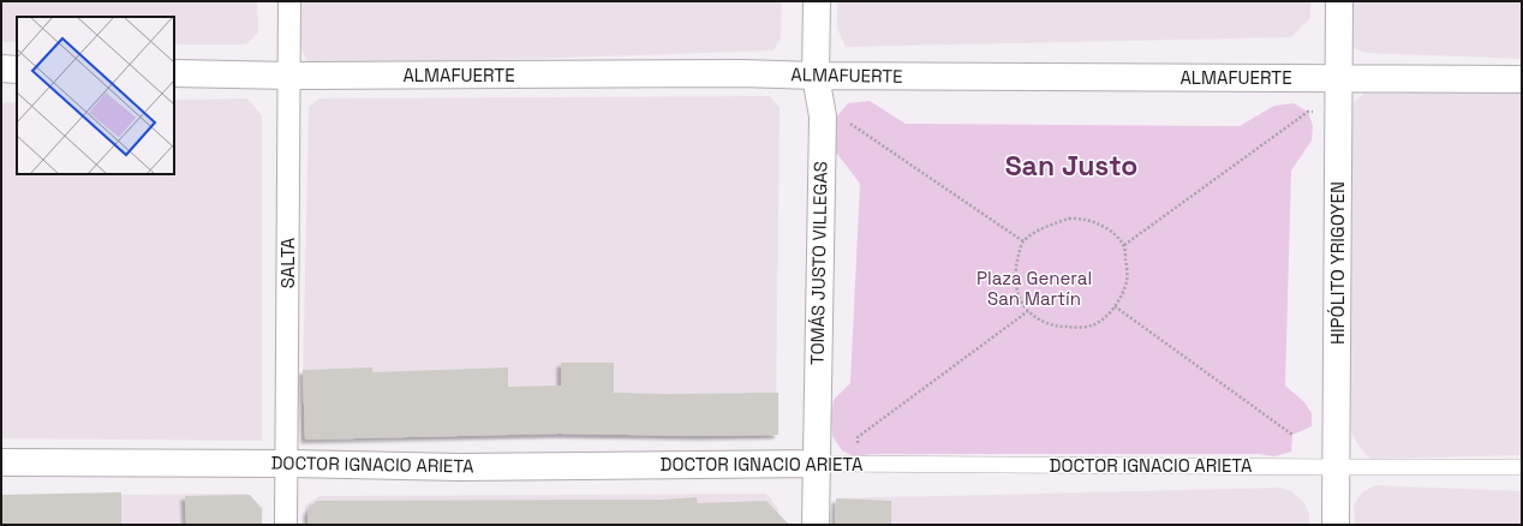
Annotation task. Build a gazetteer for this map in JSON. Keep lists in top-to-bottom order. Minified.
{"streets":{"street":["ALMAFUERTE","SALTA","TOMÁS JUSTO VILLEGAS","HIPÓLITO YRIGOYEN","DOCTOR IGNACIO ARIETA"]},"crossings":[["ALMAFUERTE","SALTA"],["ALMAFUERTE","TOMÁS JUSTO VILLEGAS"],["ALMAFUERTE","HIPÓLITO YRIGOYEN"],["SALTA","DOCTOR IGNACIO ARIETA"],["TOMÁS JUSTO VILLEGAS","DOCTOR IGNACIO ARIETA"],["HIPÓLITO YRIGOYEN","DOCTOR IGNACIO ARIETA"]],"districts":["San Justo"],"parks":["Plaza General San Martín"]}
